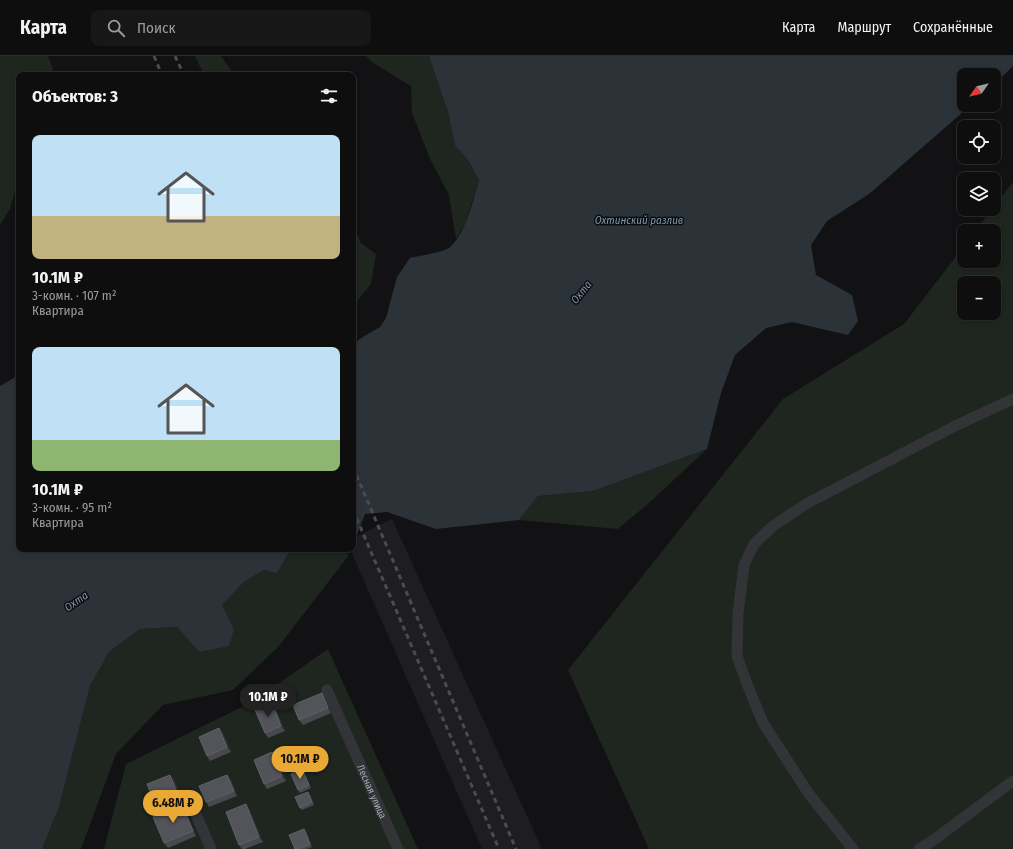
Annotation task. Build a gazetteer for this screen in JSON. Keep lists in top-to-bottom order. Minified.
{"streets":{"lane":["Лесная улица"]},"water":["Охтинский разлив","Охта"],"north":"bottom left","page":{"header":"Карта","search":"Поиск","nav":["Карта","Маршрут","Сохранённые"],"map_buttons":["+","−"],"heading":"Объектов: 3","list":[{"name":"10.1M ₽","note":"3-комн. · 107 m² · Квартира"},{"name":"10.1M ₽","note":"3-комн. · 95 m² · Квартира"}],"price":["10.1M ₽","10.1M ₽","6.48M ₽"]}}
